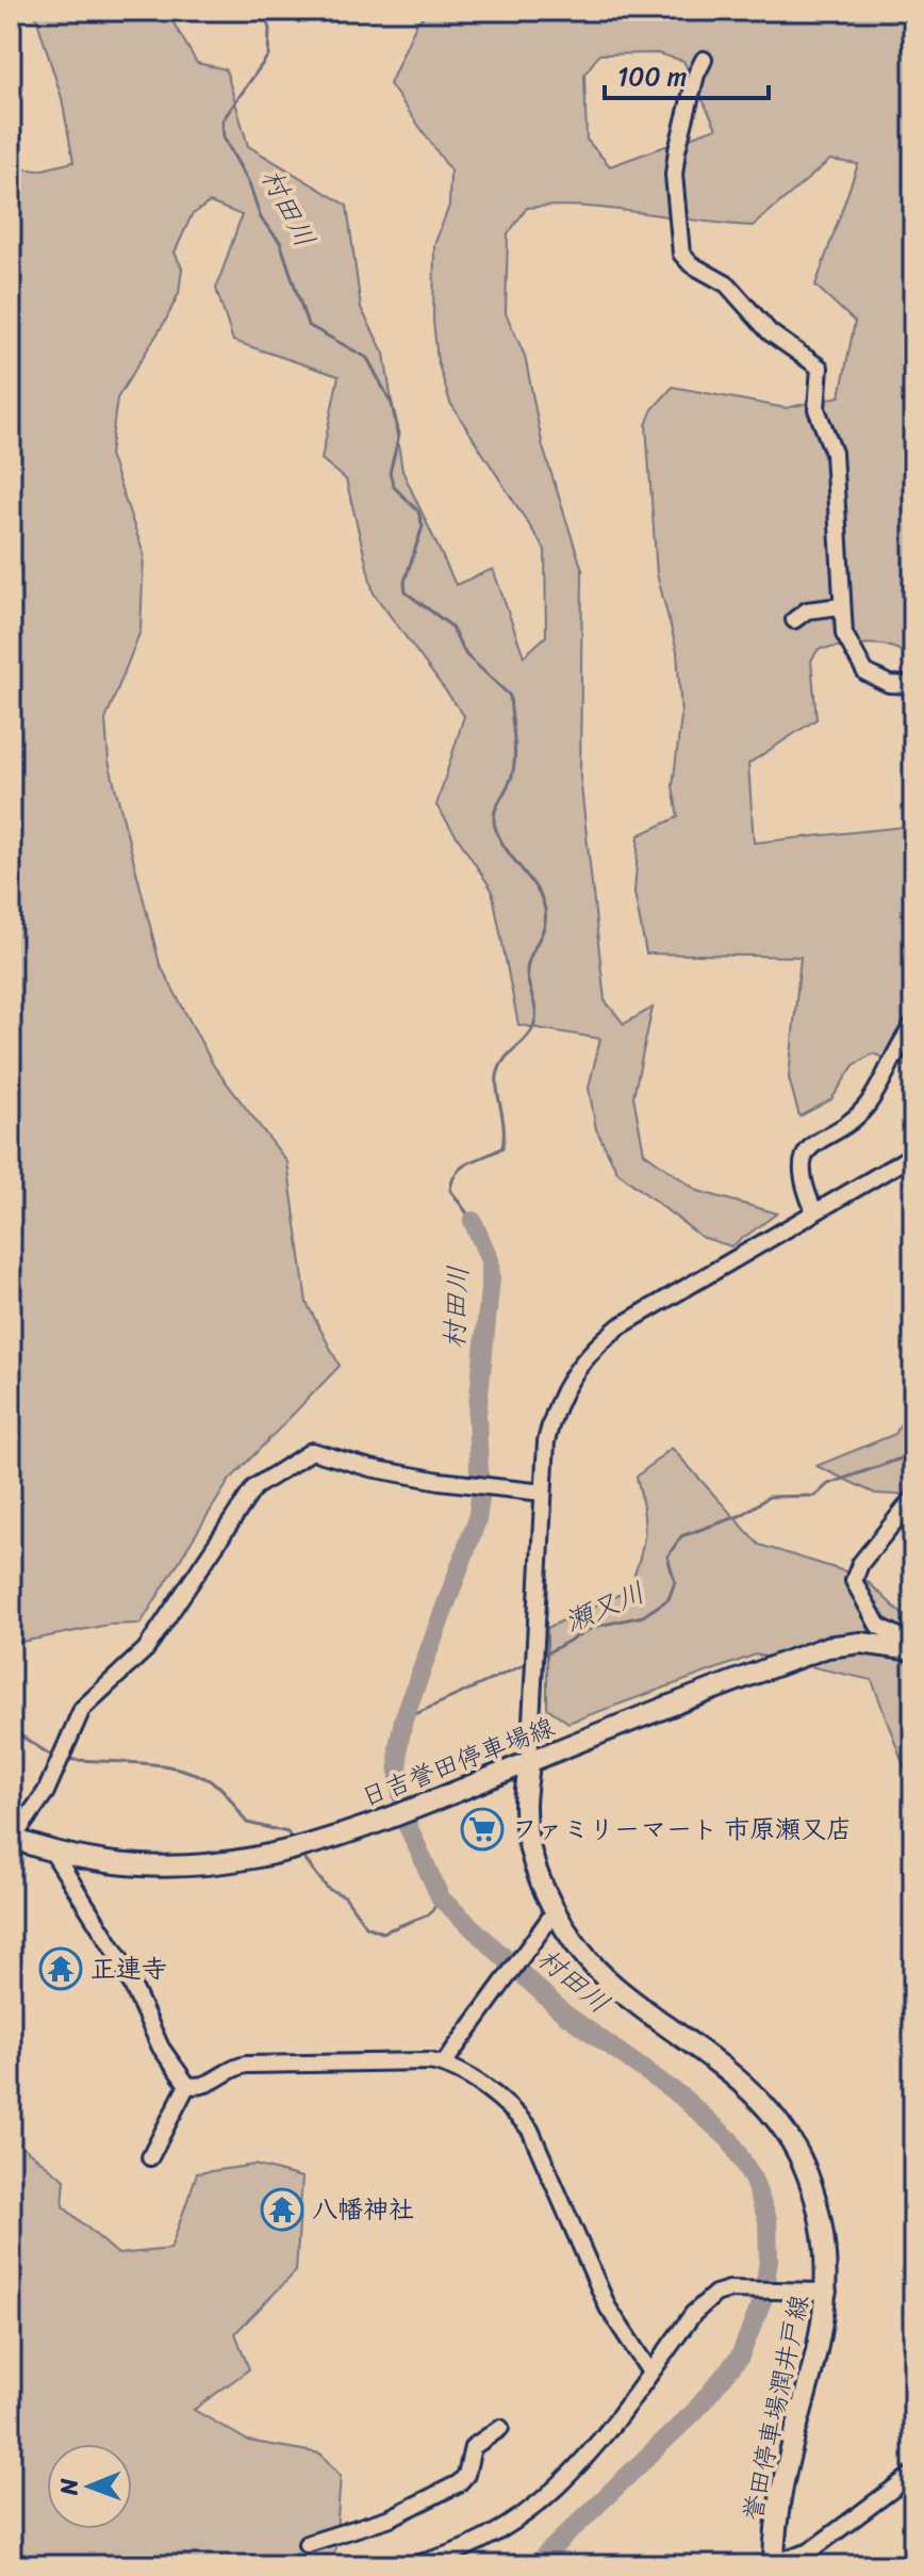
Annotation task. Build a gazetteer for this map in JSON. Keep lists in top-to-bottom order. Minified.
{"streets":{"main road":["日吉誉田停車場線","誉田停車場潤井戸線"]},"crossings":[["日吉誉田停車場線","誉田停車場潤井戸線"]],"water":["村田川","瀬又川"],"places":{"supermarket":["ファミリーマート 市原瀬又店"],"temple":["正連寺","八幡神社"]},"scale_bar":"100 m","north":"left"}
